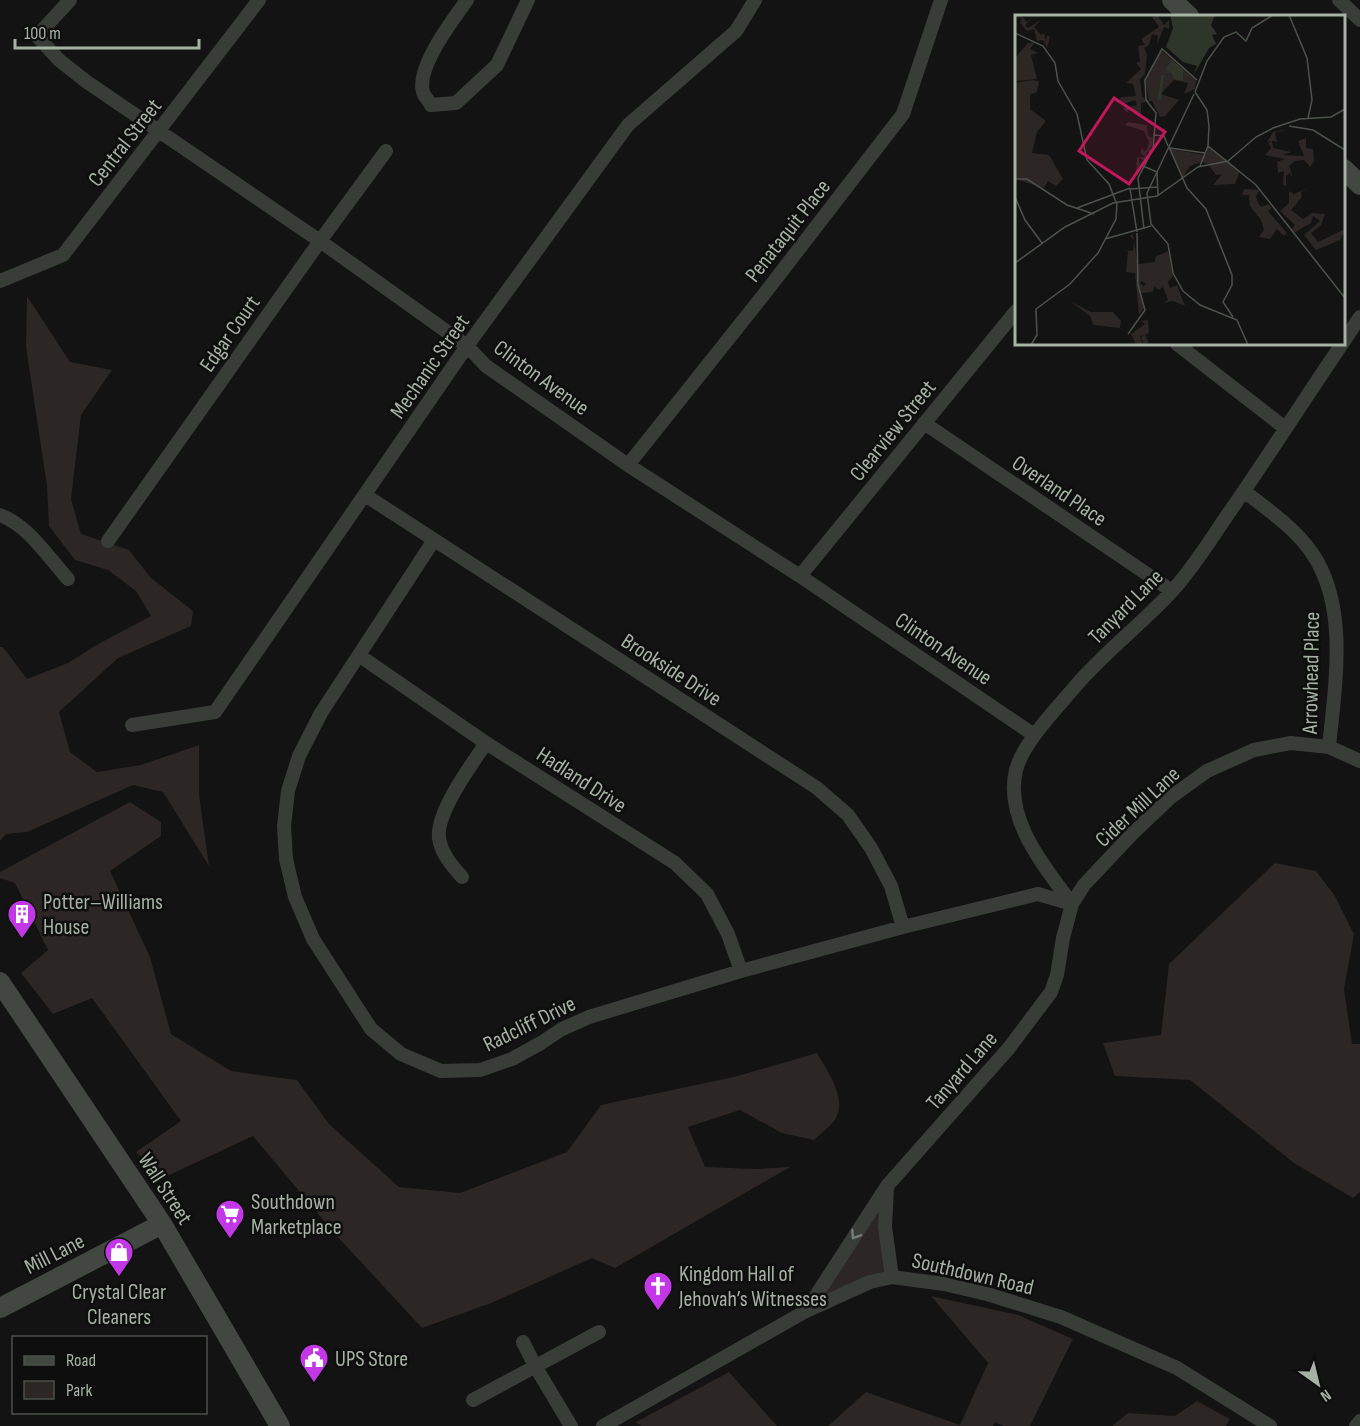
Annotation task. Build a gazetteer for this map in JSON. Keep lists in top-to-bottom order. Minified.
{"streets":{"street":["Central Street","Penataquit Place","Edgar Court","Mechanic Street","Clinton Avenue","Clearview Street","Overland Place","Tanyard Lane","Brookside Drive","Arrowhead Place","Hadland Drive","Cider Mill Lane","Radcliff Drive","Wall Street","Mill Lane","Southdown Road"]},"crossings":[["Central Street","Clinton Avenue"],["Penataquit Place","Clinton Avenue"],["Edgar Court","Clinton Avenue"],["Mechanic Street","Clinton Avenue"],["Mechanic Street","Brookside Drive"],["Clinton Avenue","Clearview Street"],["Clinton Avenue","Tanyard Lane"],["Clearview Street","Overland Place"],["Overland Place","Tanyard Lane"],["Tanyard Lane","Arrowhead Place"],["Tanyard Lane","Cider Mill Lane"],["Tanyard Lane","Radcliff Drive"],["Tanyard Lane","Southdown Road"],["Brookside Drive","Radcliff Drive"],["Arrowhead Place","Cider Mill Lane"],["Hadland Drive","Radcliff Drive"],["Wall Street","Mill Lane"]],"places":{"building":["Potter–Williams House"],"supermarket":["Southdown Marketplace"],"shop":["Crystal Clear Cleaners"],"church":["Kingdom Hall of Jehovah’s Witnesses"],"public building":["UPS Store"]},"legend":["Road","Park"],"scale_bar":"100 m","north":"bottom right"}
